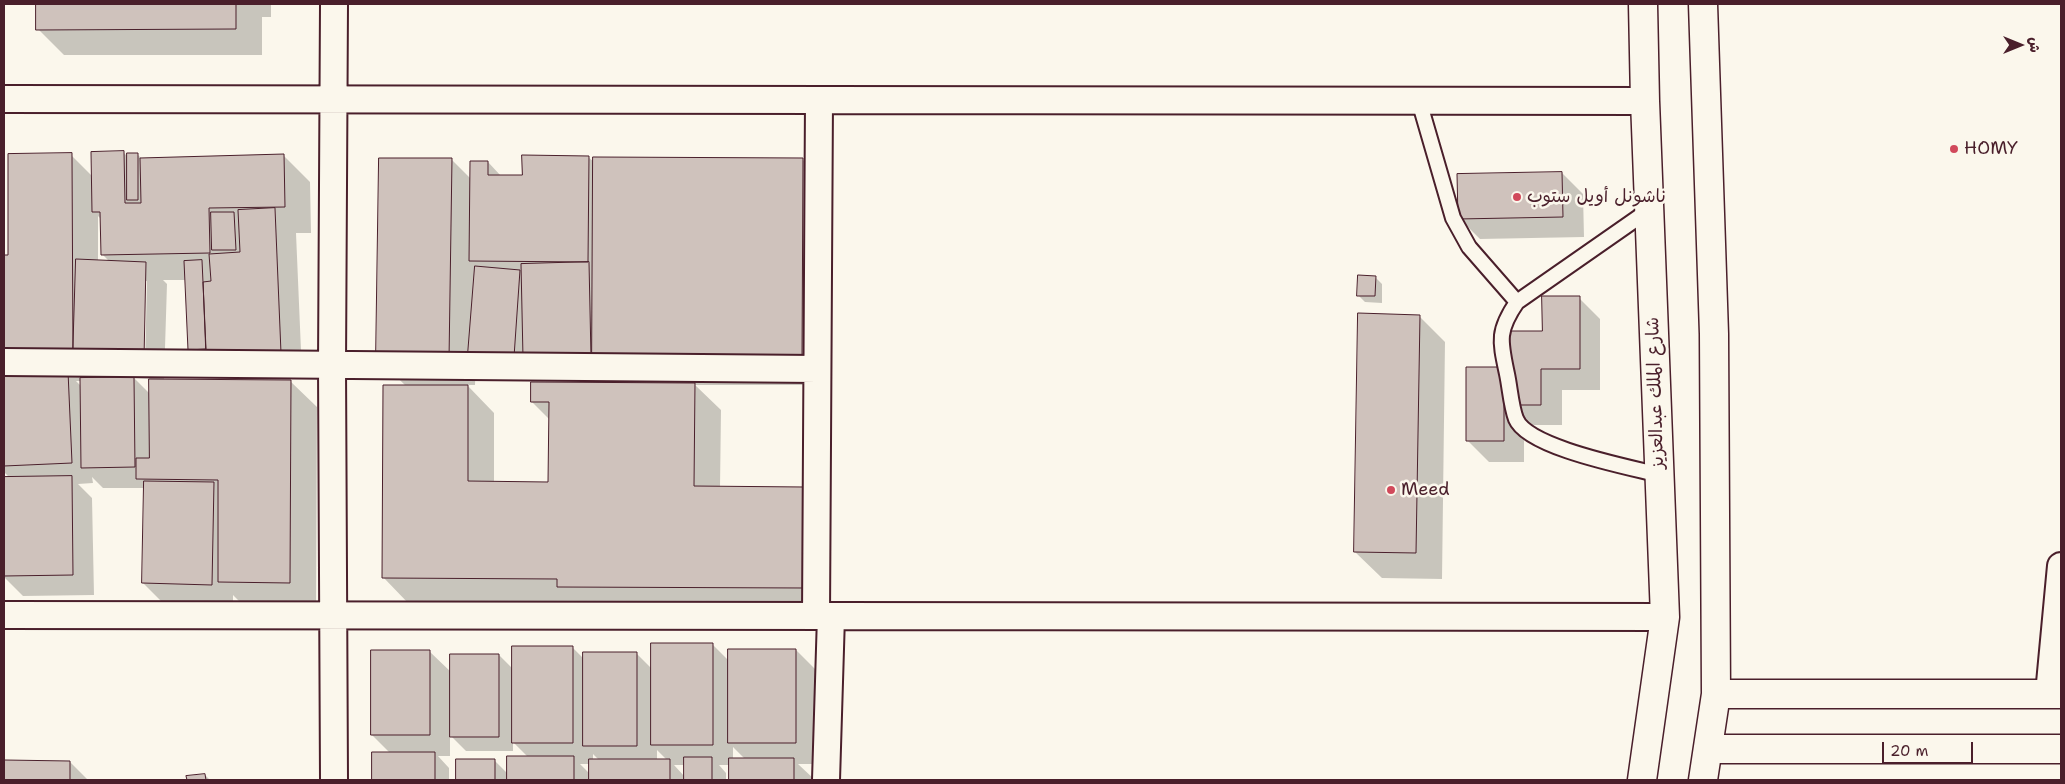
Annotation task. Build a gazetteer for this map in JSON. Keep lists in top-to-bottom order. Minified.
{"streets":{"street":["شارع الملك عبدالعزيز"]},"places":["HOMY","ناشونل أويل ستوب","Meed"],"scale_bar":"20 m","north":"right"}
